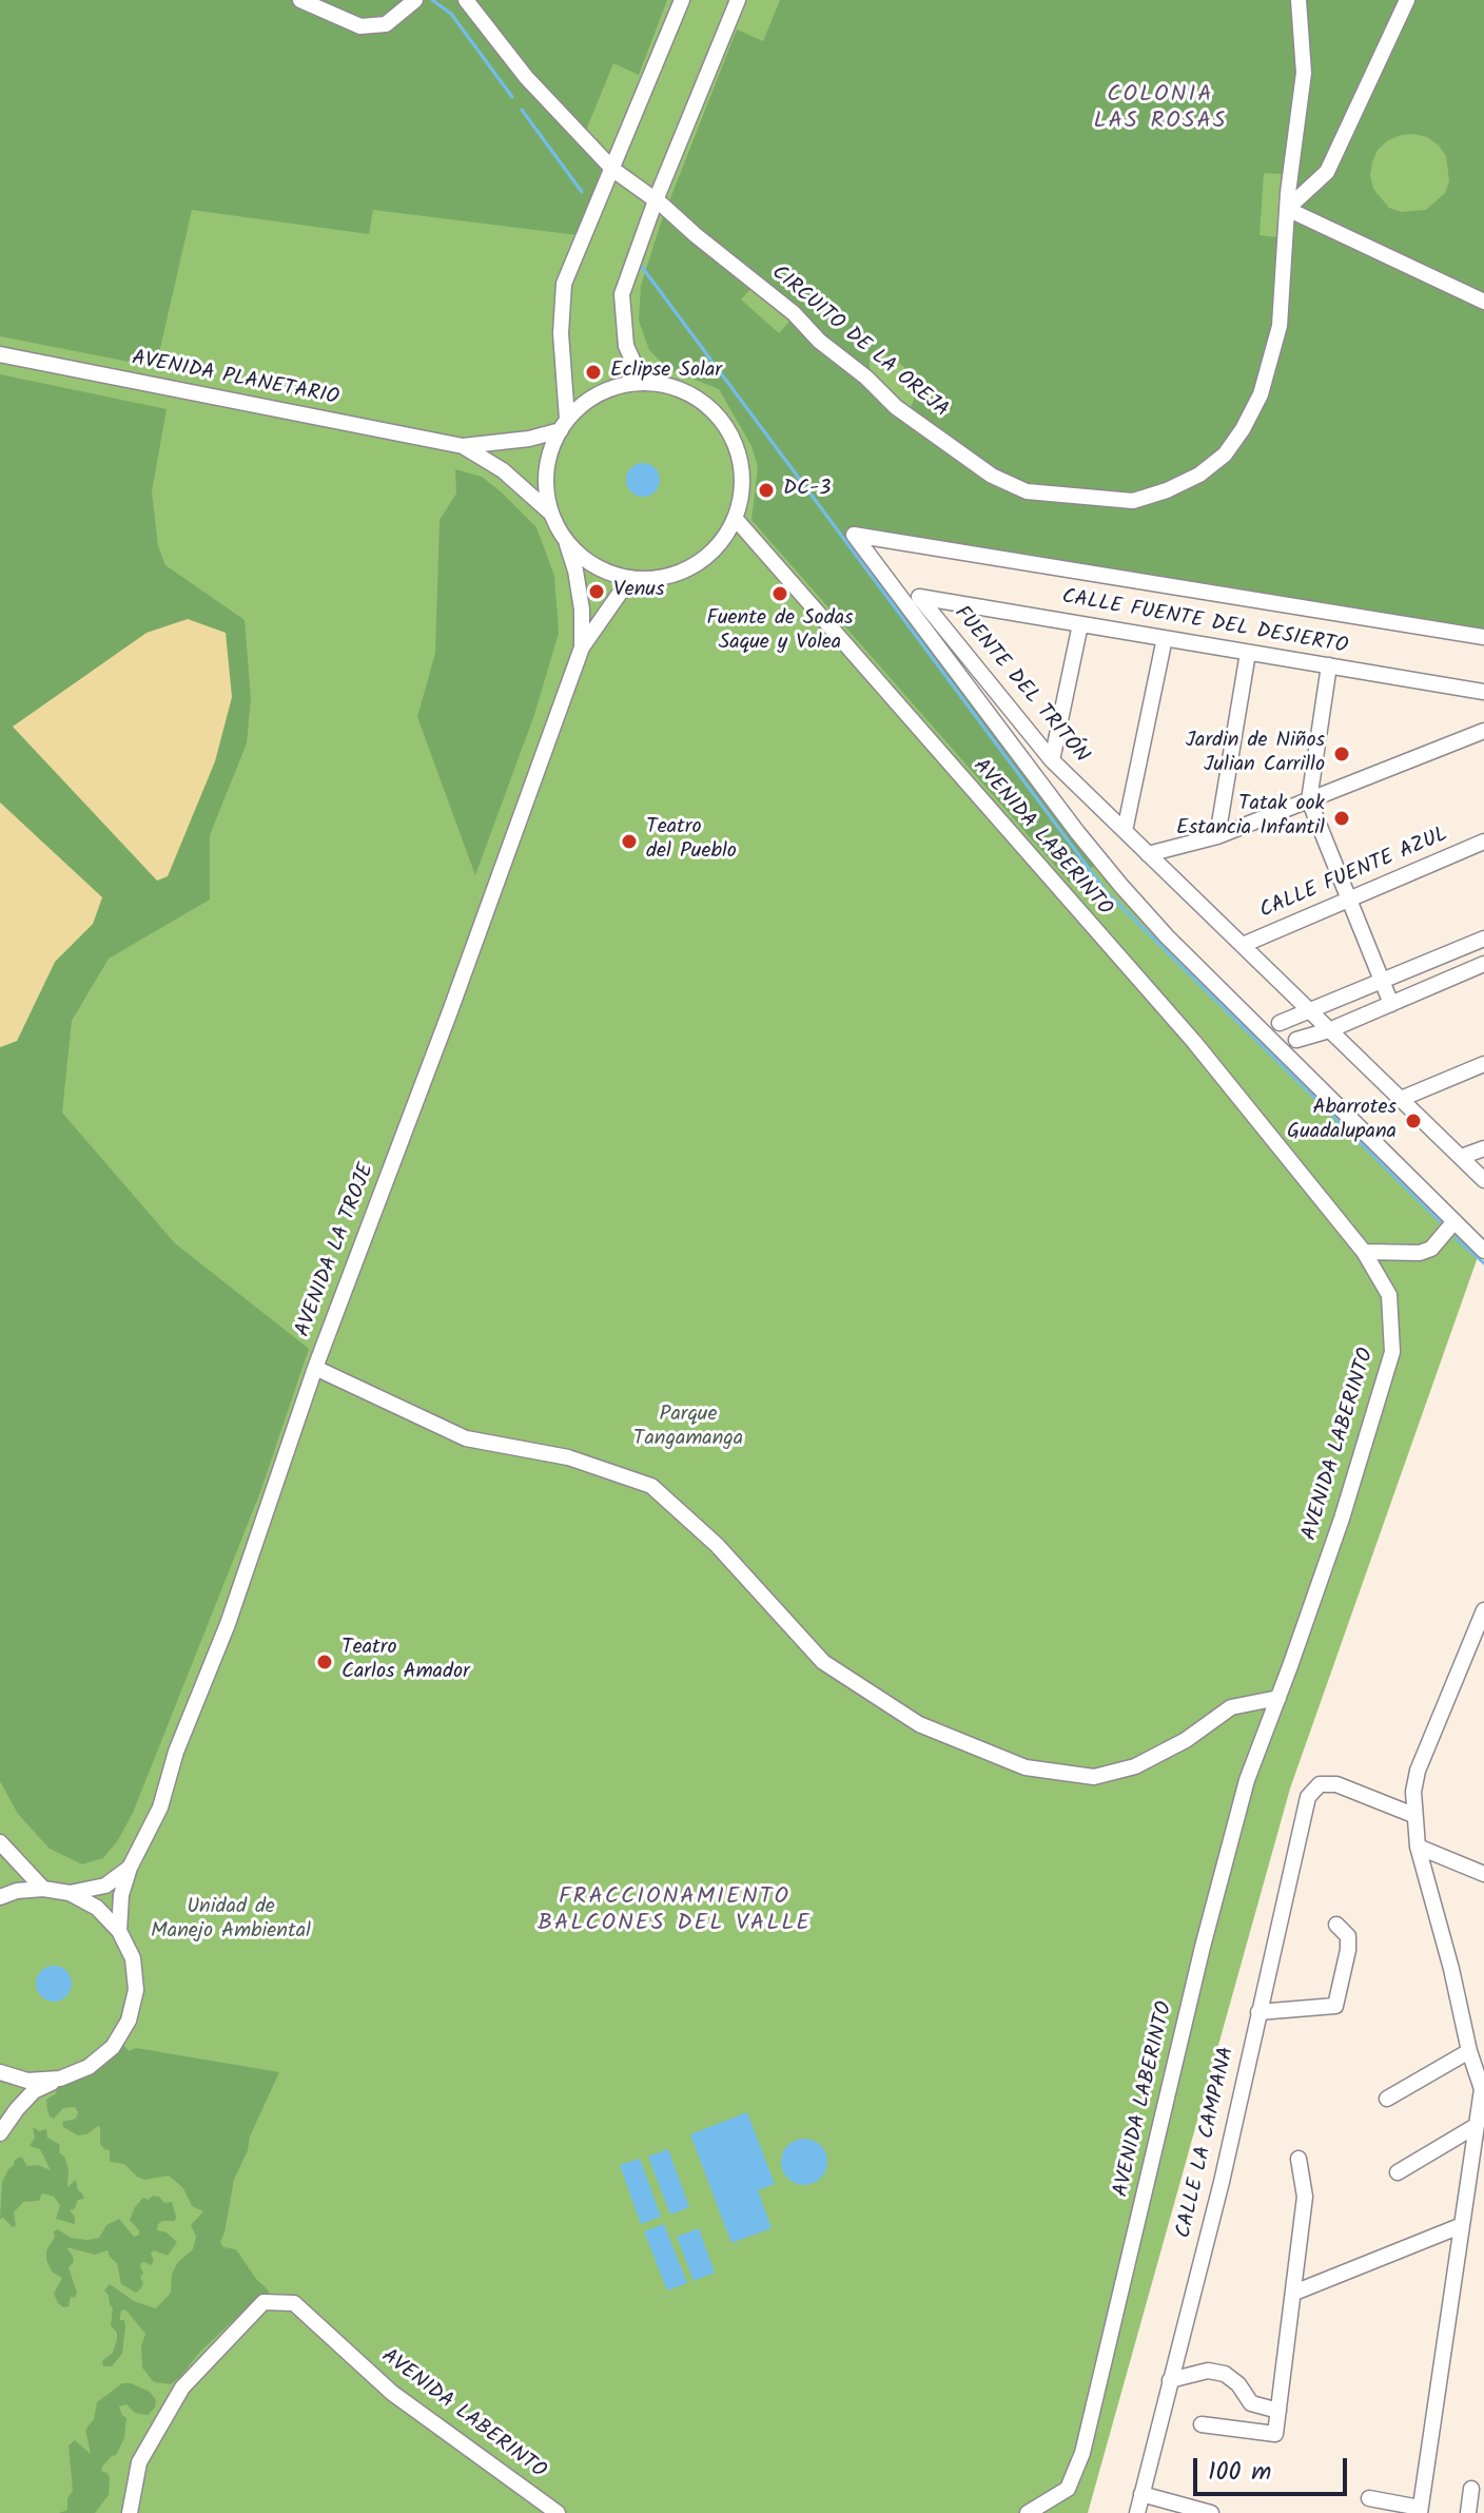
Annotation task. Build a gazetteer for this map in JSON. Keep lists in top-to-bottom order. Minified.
{"streets":{"street":["CIRCUITO DE LA OREJA","AVENIDA PLANETARIO","CALLE FUENTE DEL DESIERTO","FUENTE DEL TRITÓN","AVENIDA LABERINTO","CALLE FUENTE AZUL","AVENIDA LA TROJE","CALLE LA CAMPANA"]},"crossings":[["AVENIDA PLANETARIO","AVENIDA LABERINTO"],["AVENIDA PLANETARIO","AVENIDA LA TROJE"],["CALLE FUENTE DEL DESIERTO","FUENTE DEL TRITÓN"],["FUENTE DEL TRITÓN","CALLE FUENTE AZUL"],["AVENIDA LABERINTO","AVENIDA LA TROJE"]],"districts":["COLONIA LAS ROSAS","FRACCIONAMIENTO BALCONES DEL VALLE"],"parks":["Parque Tangamanga","Unidad de Manejo Ambiental"],"places":["Eclipse Solar","DC-3","Venus","Fuente de Sodas Saque y Volea","Jardin de Niños Julian Carrillo","Tatak ook Estancia Infantil","Teatro del Pueblo","Abarrotes Guadalupana","Teatro Carlos Amador"],"scale_bar":"100 m"}
